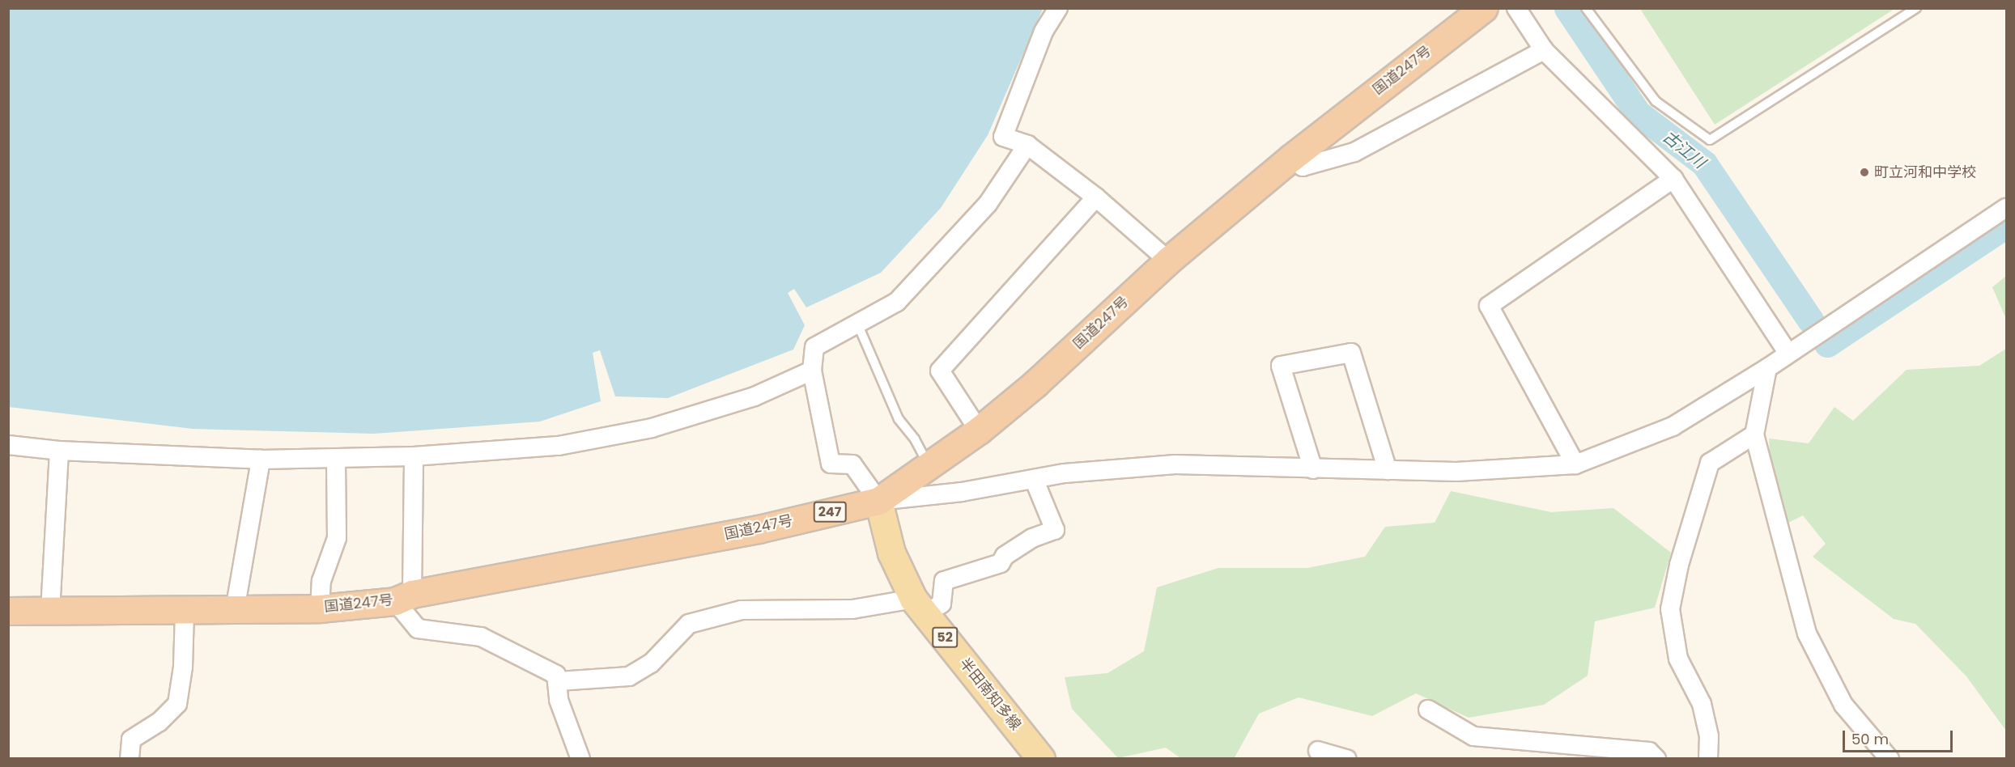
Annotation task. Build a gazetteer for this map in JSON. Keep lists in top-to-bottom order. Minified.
{"streets":{"highway":["国道247号","247"],"main road":["52","半田南知多線"]},"crossings":[["国道247号","半田南知多線"]],"water":["古江川"],"places":["町立河和中学校"],"scale_bar":"50 m"}
